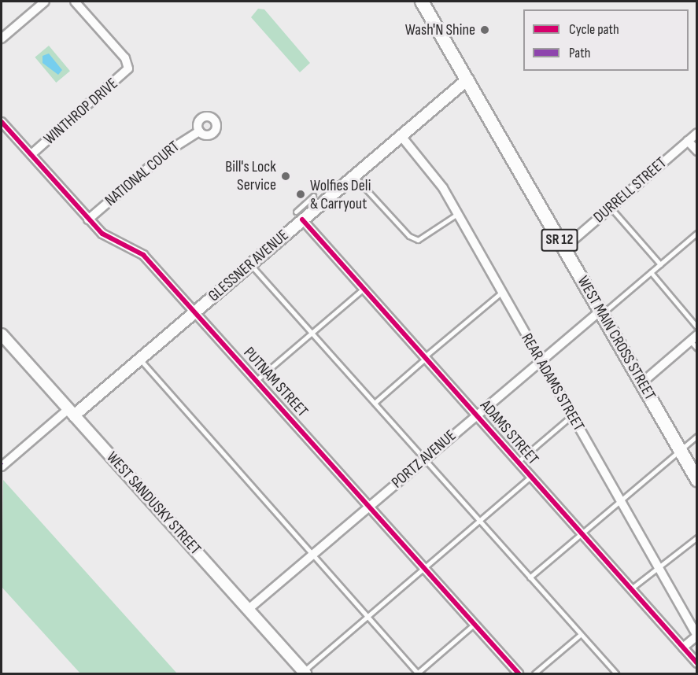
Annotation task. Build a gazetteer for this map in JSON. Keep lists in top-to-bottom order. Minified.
{"streets":{"highway":["SR 12","WEST MAIN CROSS STREET"],"street":["WINTHROP DRIVE","NATIONAL COURT","DURRELL STREET","GLESSNER AVENUE","PUTNAM STREET","REAR ADAMS STREET","ADAMS STREET","PORTZ AVENUE","WEST SANDUSKY STREET"]},"crossings":[["WINTHROP DRIVE","PUTNAM STREET"],["NATIONAL COURT","PUTNAM STREET"],["DURRELL STREET","WEST MAIN CROSS STREET"],["GLESSNER AVENUE","WEST MAIN CROSS STREET"],["GLESSNER AVENUE","PUTNAM STREET"],["GLESSNER AVENUE","REAR ADAMS STREET"],["GLESSNER AVENUE","ADAMS STREET"],["GLESSNER AVENUE","WEST SANDUSKY STREET"],["WEST MAIN CROSS STREET","PORTZ AVENUE"],["PUTNAM STREET","PORTZ AVENUE"],["REAR ADAMS STREET","PORTZ AVENUE"],["ADAMS STREET","PORTZ AVENUE"],["PORTZ AVENUE","WEST SANDUSKY STREET"]],"places":["Wash'N Shine","Bill's Lock Service","Wolfies Deli & Carryout"],"legend":["Cycle path","Path"]}
